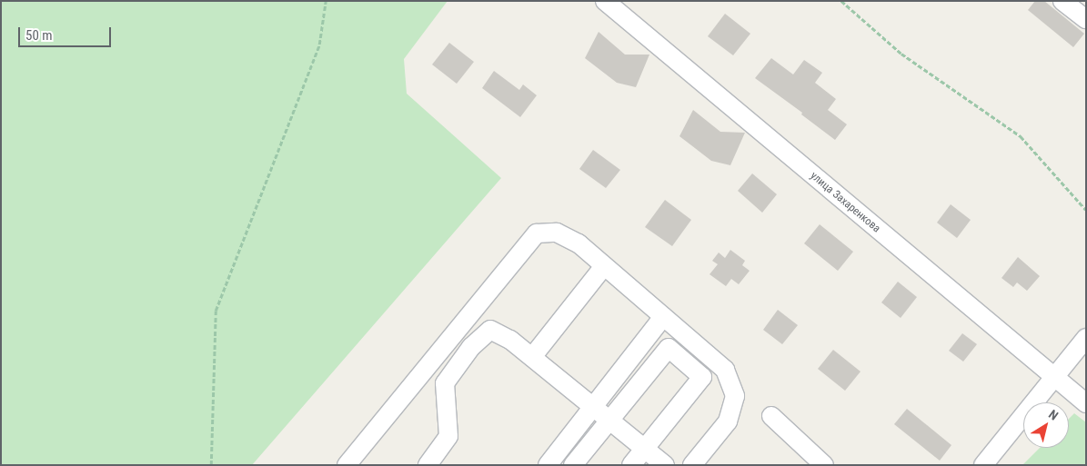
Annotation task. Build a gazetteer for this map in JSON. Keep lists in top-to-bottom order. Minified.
{"streets":{"street":["улица Захаренкова"]},"scale_bar":"50 m","north":"top right"}
